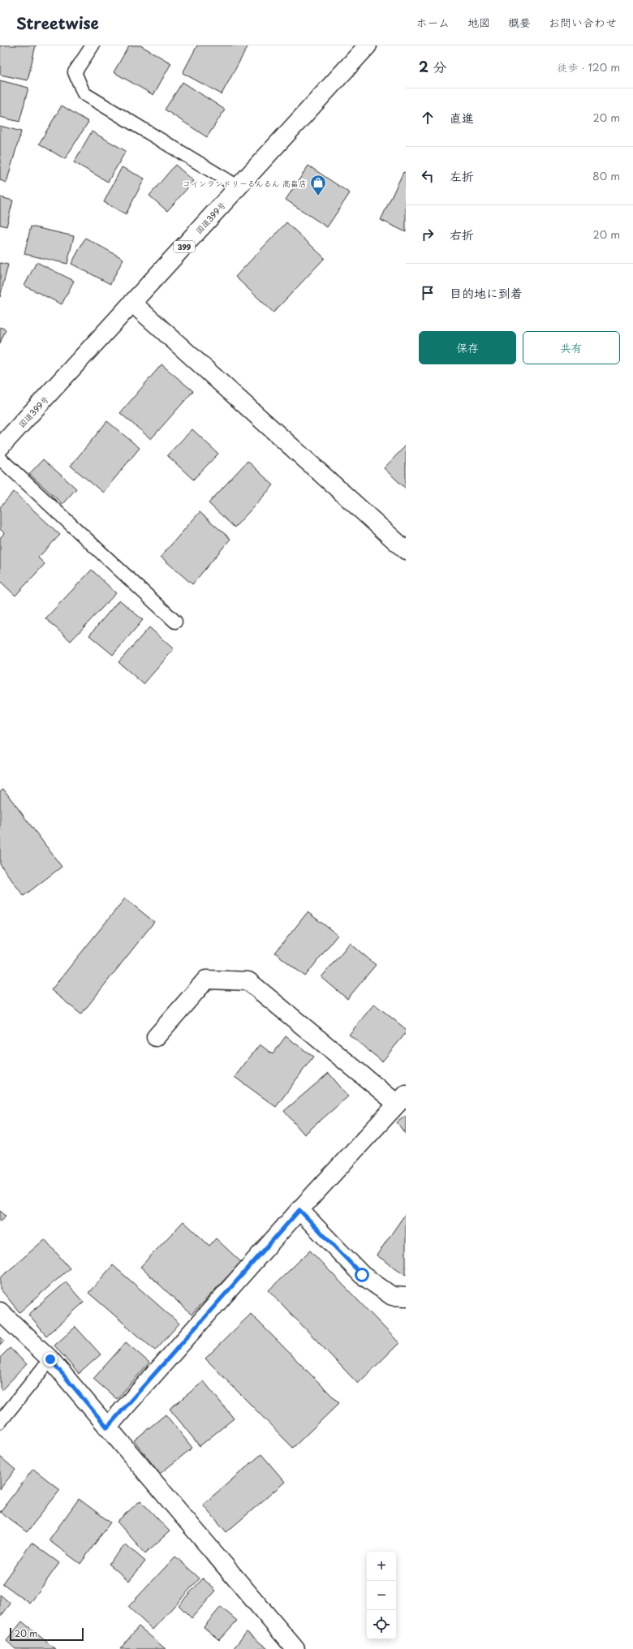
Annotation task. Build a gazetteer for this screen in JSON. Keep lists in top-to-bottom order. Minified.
{"streets":{"main road":["国道399号","399"]},"places":{"shop":["コインランドリーるんるん 高畠店"]},"scale_bar":"20 m","page":{"header":"Streetwise","nav":["ホーム","地図","概要","お問い合わせ"],"heading":["2 分","徒歩 · 120 m"],"list":[["直進","20 m"],["左折","80 m"],["右折","20 m"],"目的地に到着"],"buttons":["保存","共有"],"map_buttons":["+","−"],"scale":"20 m"}}
